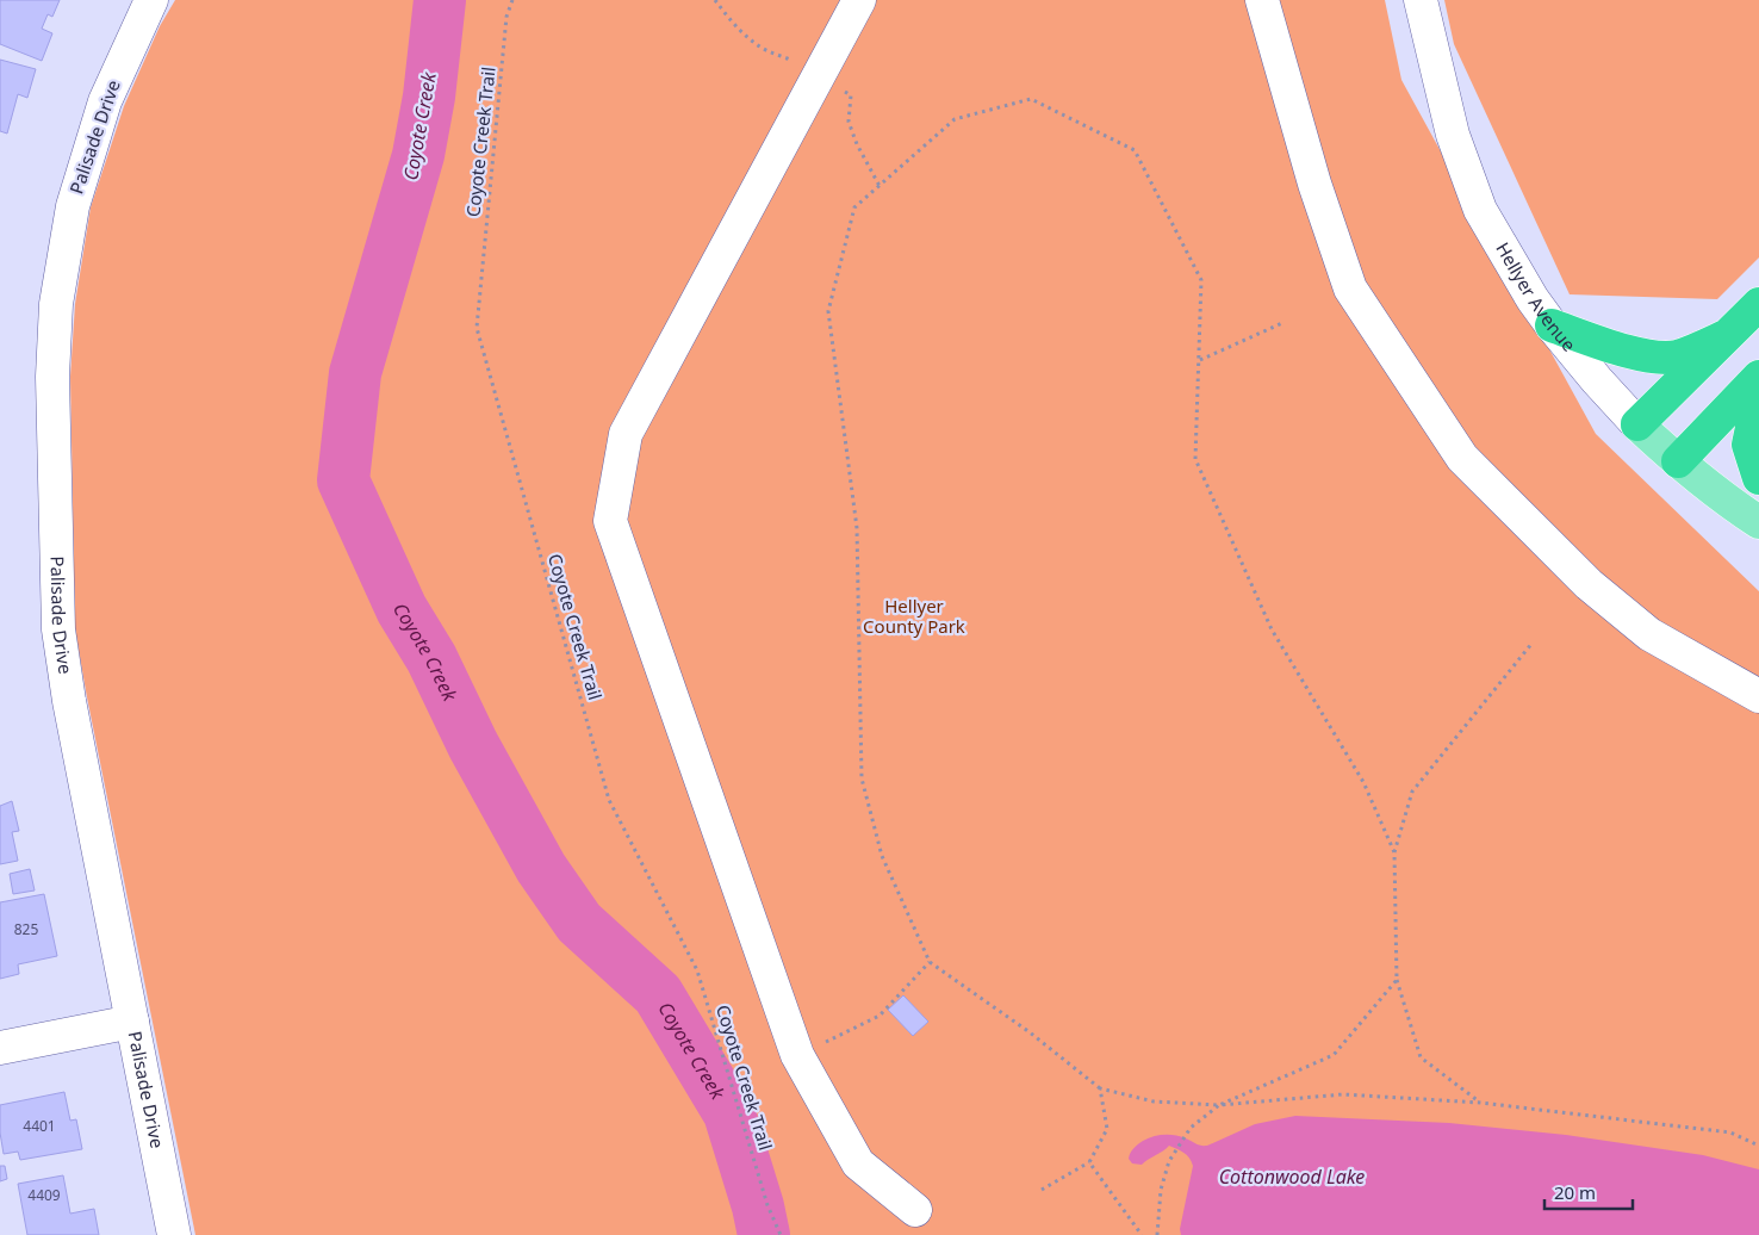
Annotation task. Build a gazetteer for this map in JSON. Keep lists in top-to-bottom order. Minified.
{"streets":{"main road":["Hellyer Avenue"],"street":["Palisade Drive"],"path":["Coyote Creek Trail"]},"water":["Coyote Creek","Cottonwood Lake"],"parks":["Hellyer County Park"],"house_numbers":["825","4401","4409"],"scale_bar":"20 m"}
